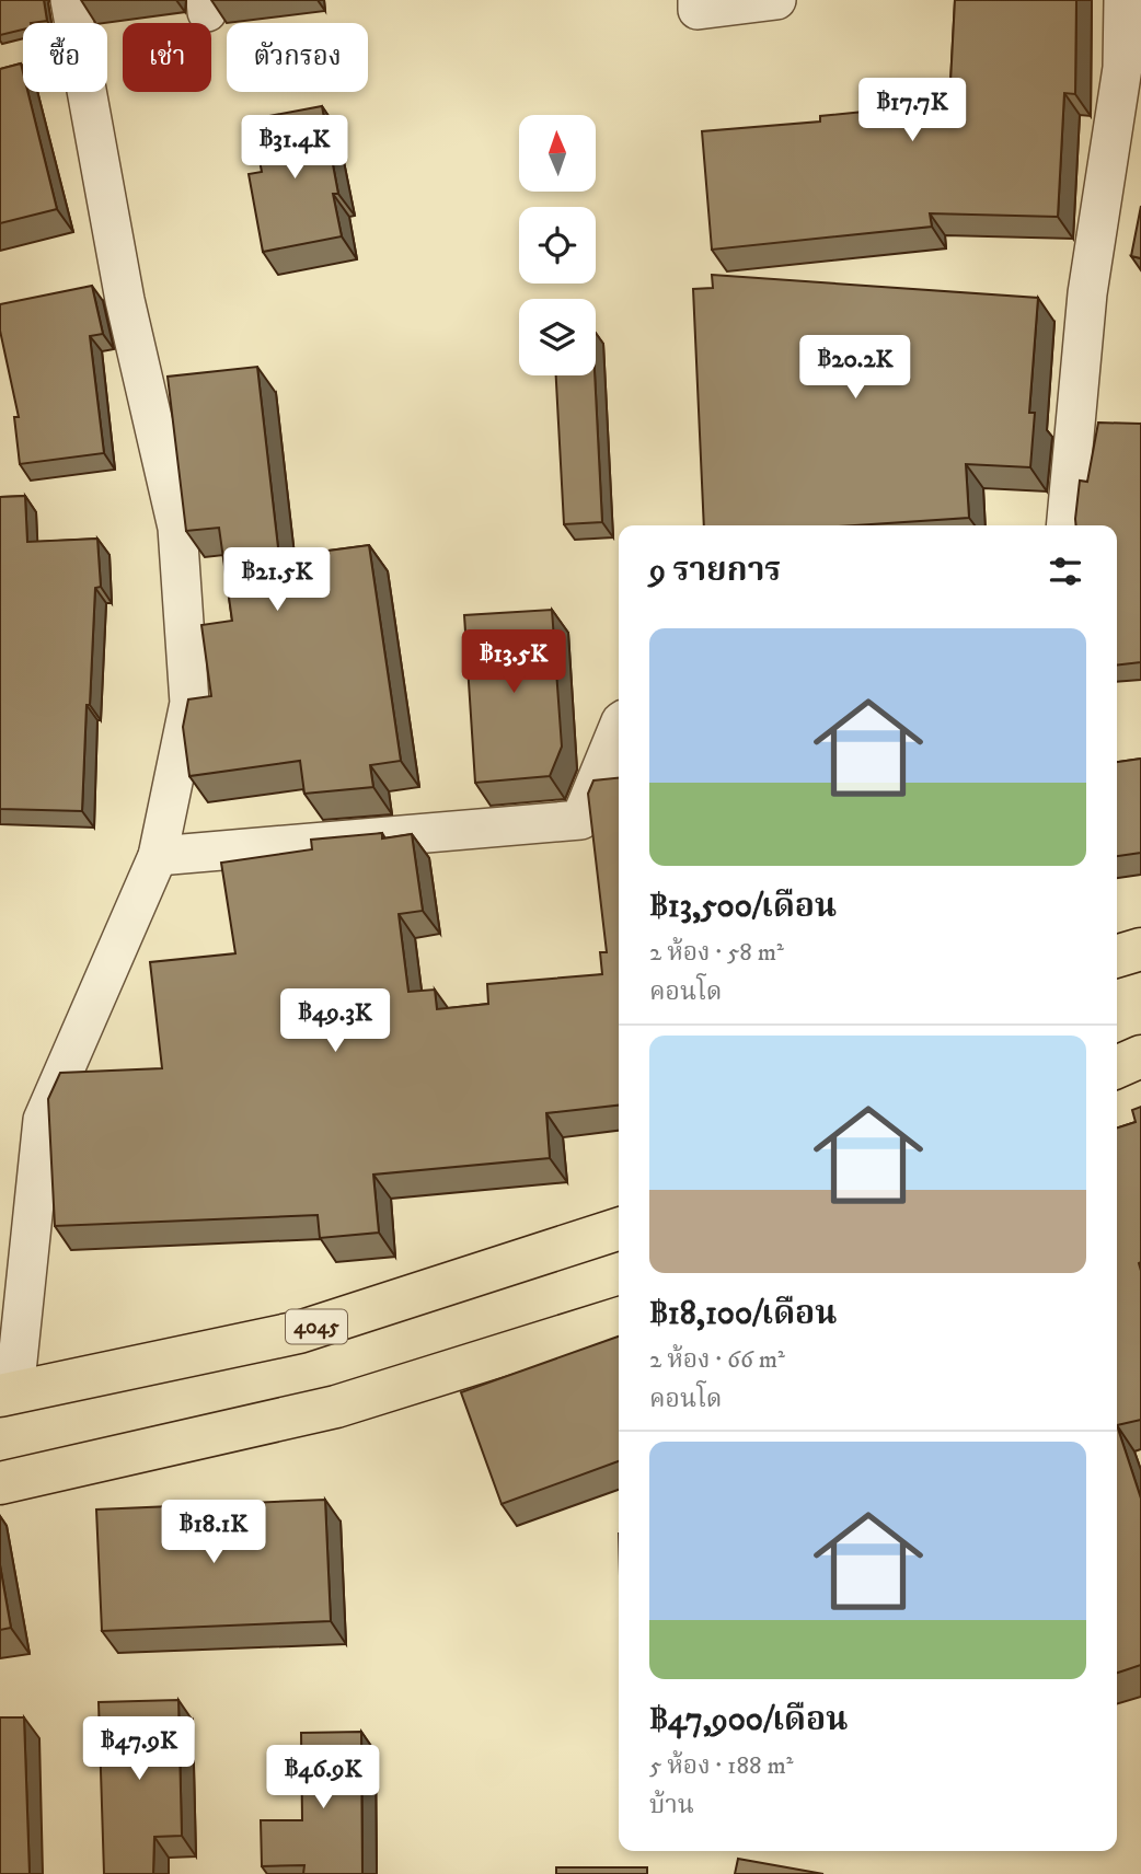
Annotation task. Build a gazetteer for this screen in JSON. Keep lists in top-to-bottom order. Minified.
{"streets":{"main road":["4045"]},"north":"top","page":{"chip":["ซื้อ","เช่า","ตัวกรอง"],"price":["฿17.7K","฿31.4K","฿20.2K","฿21.5K","฿13.5K","฿49.3K","฿18.1K","฿47.9K","฿46.9K"],"heading":"9 รายการ","list":[{"name":"฿13,500/เดือน","note":"2 ห้อง · 58 m² · คอนโด"},{"name":"฿18,100/เดือน","note":"2 ห้อง · 66 m² · คอนโด"},{"name":"฿47,900/เดือน","note":"5 ห้อง · 188 m² · บ้าน"}]}}
